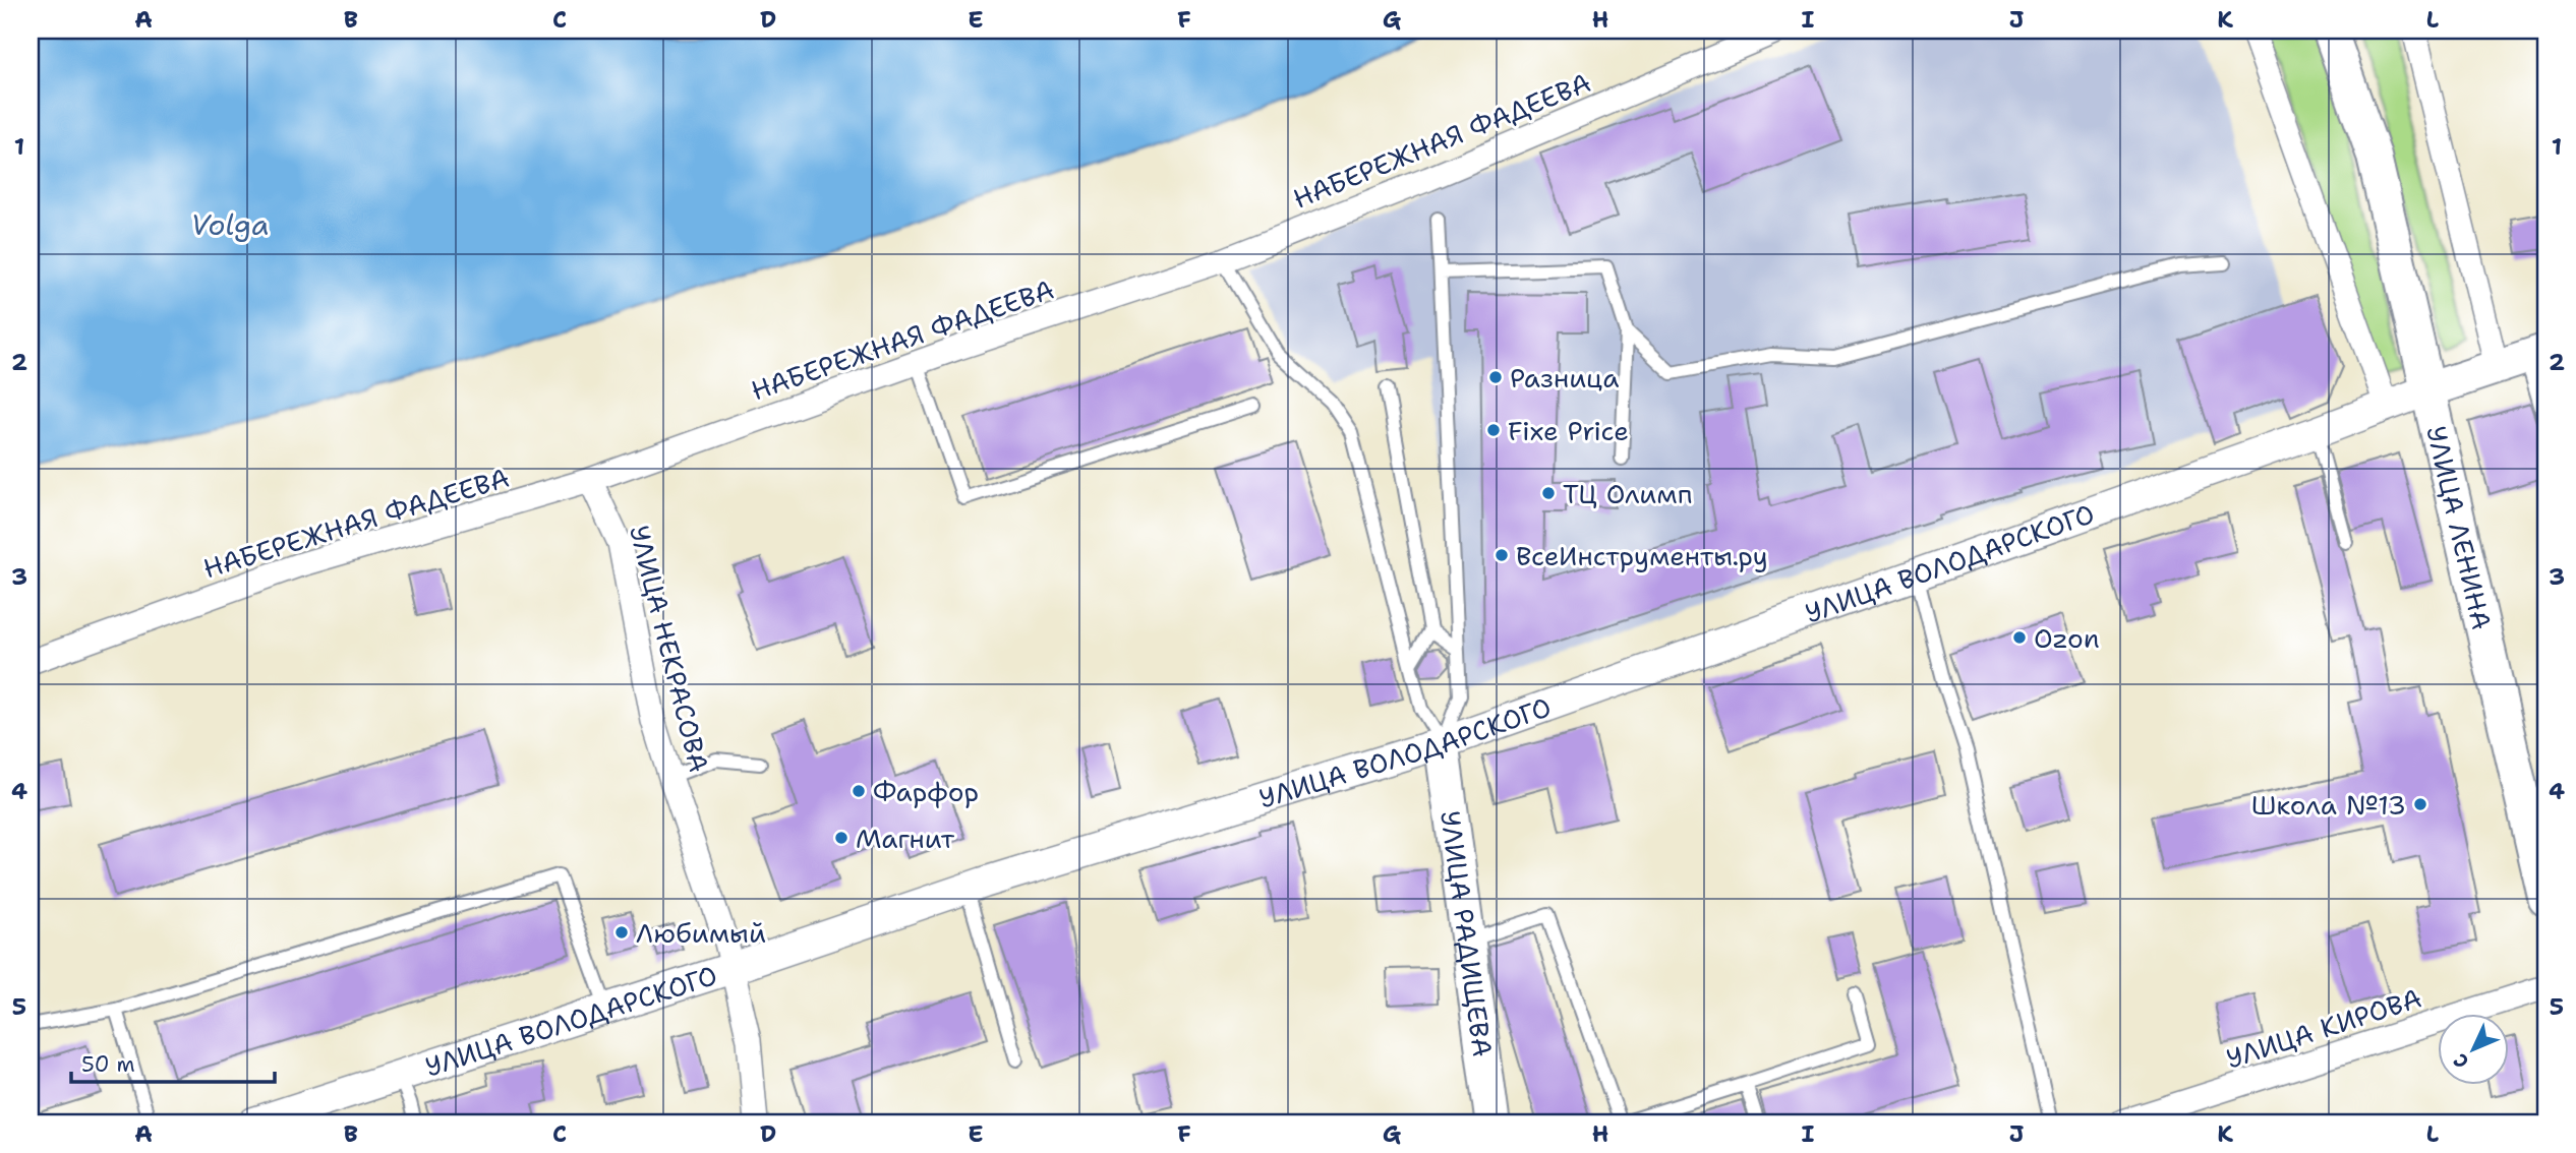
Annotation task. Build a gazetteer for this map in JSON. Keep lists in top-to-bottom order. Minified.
{"streets":{"main road":["УЛИЦА ЛЕНИНА","УЛИЦА ВОЛОДАРСКОГО","УЛИЦА РАДИЩЕВА"],"street":["НАБЕРЕЖНАЯ ФАДЕЕВА","УЛИЦА НЕКРАСОВА","УЛИЦА КИРОВА"]},"crossings":[["НАБЕРЕЖНАЯ ФАДЕЕВА","УЛИЦА НЕКРАСОВА"],["УЛИЦА ЛЕНИНА","УЛИЦА ВОЛОДАРСКОГО"],["УЛИЦА ВОЛОДАРСКОГО","УЛИЦА НЕКРАСОВА"],["УЛИЦА ВОЛОДАРСКОГО","УЛИЦА РАДИЩЕВА"]],"water":["Volga"],"places":["Разница","Fixe Price","ТЦ Олимп","ВсеИнструменты.ру","Ozon","Фарфор","Школа №13","Магнит","Любимый"],"scale_bar":"50 m","north":"bottom left","grid":{"columns":["A","B","C","D","E","F","G","H","I","J","K","L"],"rows":["1","2","3","4","5"]}}
